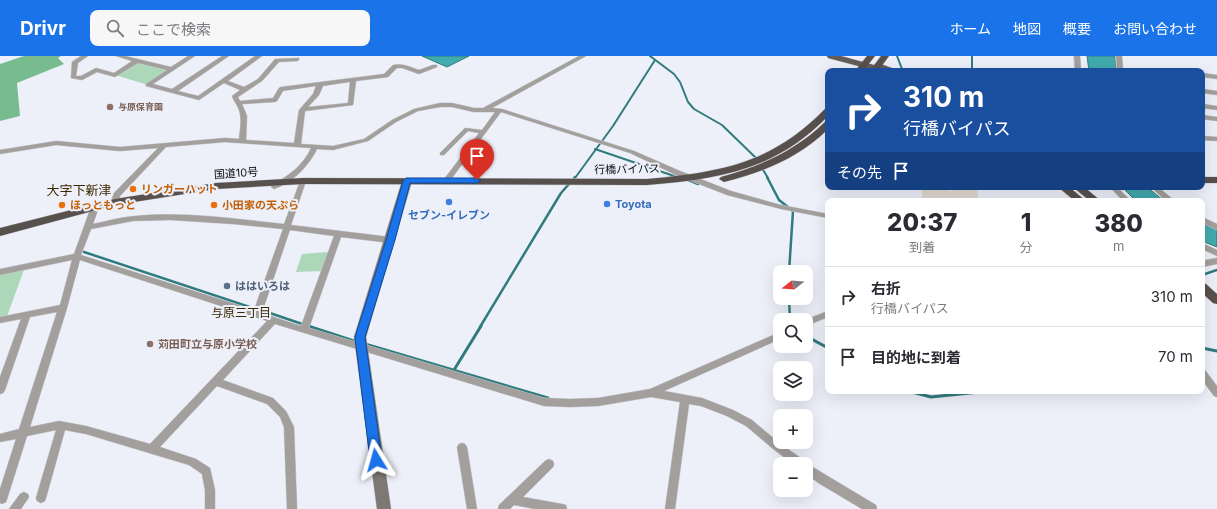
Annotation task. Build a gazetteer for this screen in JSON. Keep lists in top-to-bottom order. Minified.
{"streets":{"highway":["行橋バイパス","国道10号"]},"crossings":[["行橋バイパス","国道10号"]],"districts":["大字下新津","与原三丁目"],"places":["与原保育園","リンガーハット","セブン-イレブン","Toyota","ほっともっと","小田家の天ぷら","ははいろは","苅田町立与原小学校"],"north":"left","page":{"header":"Drivr","search":"ここで検索","nav":["ホーム","地図","概要","お問い合わせ"],"turn":["310 m","行橋バイパス"],"then":"その先","eta":["20:37","到着","1","分","380","m"],"map_buttons":["+","−"],"list":[{"name":"右折","note":"行橋バイパス","value":"310 m"},{"name":"目的地に到着","value":"70 m"}]}}
